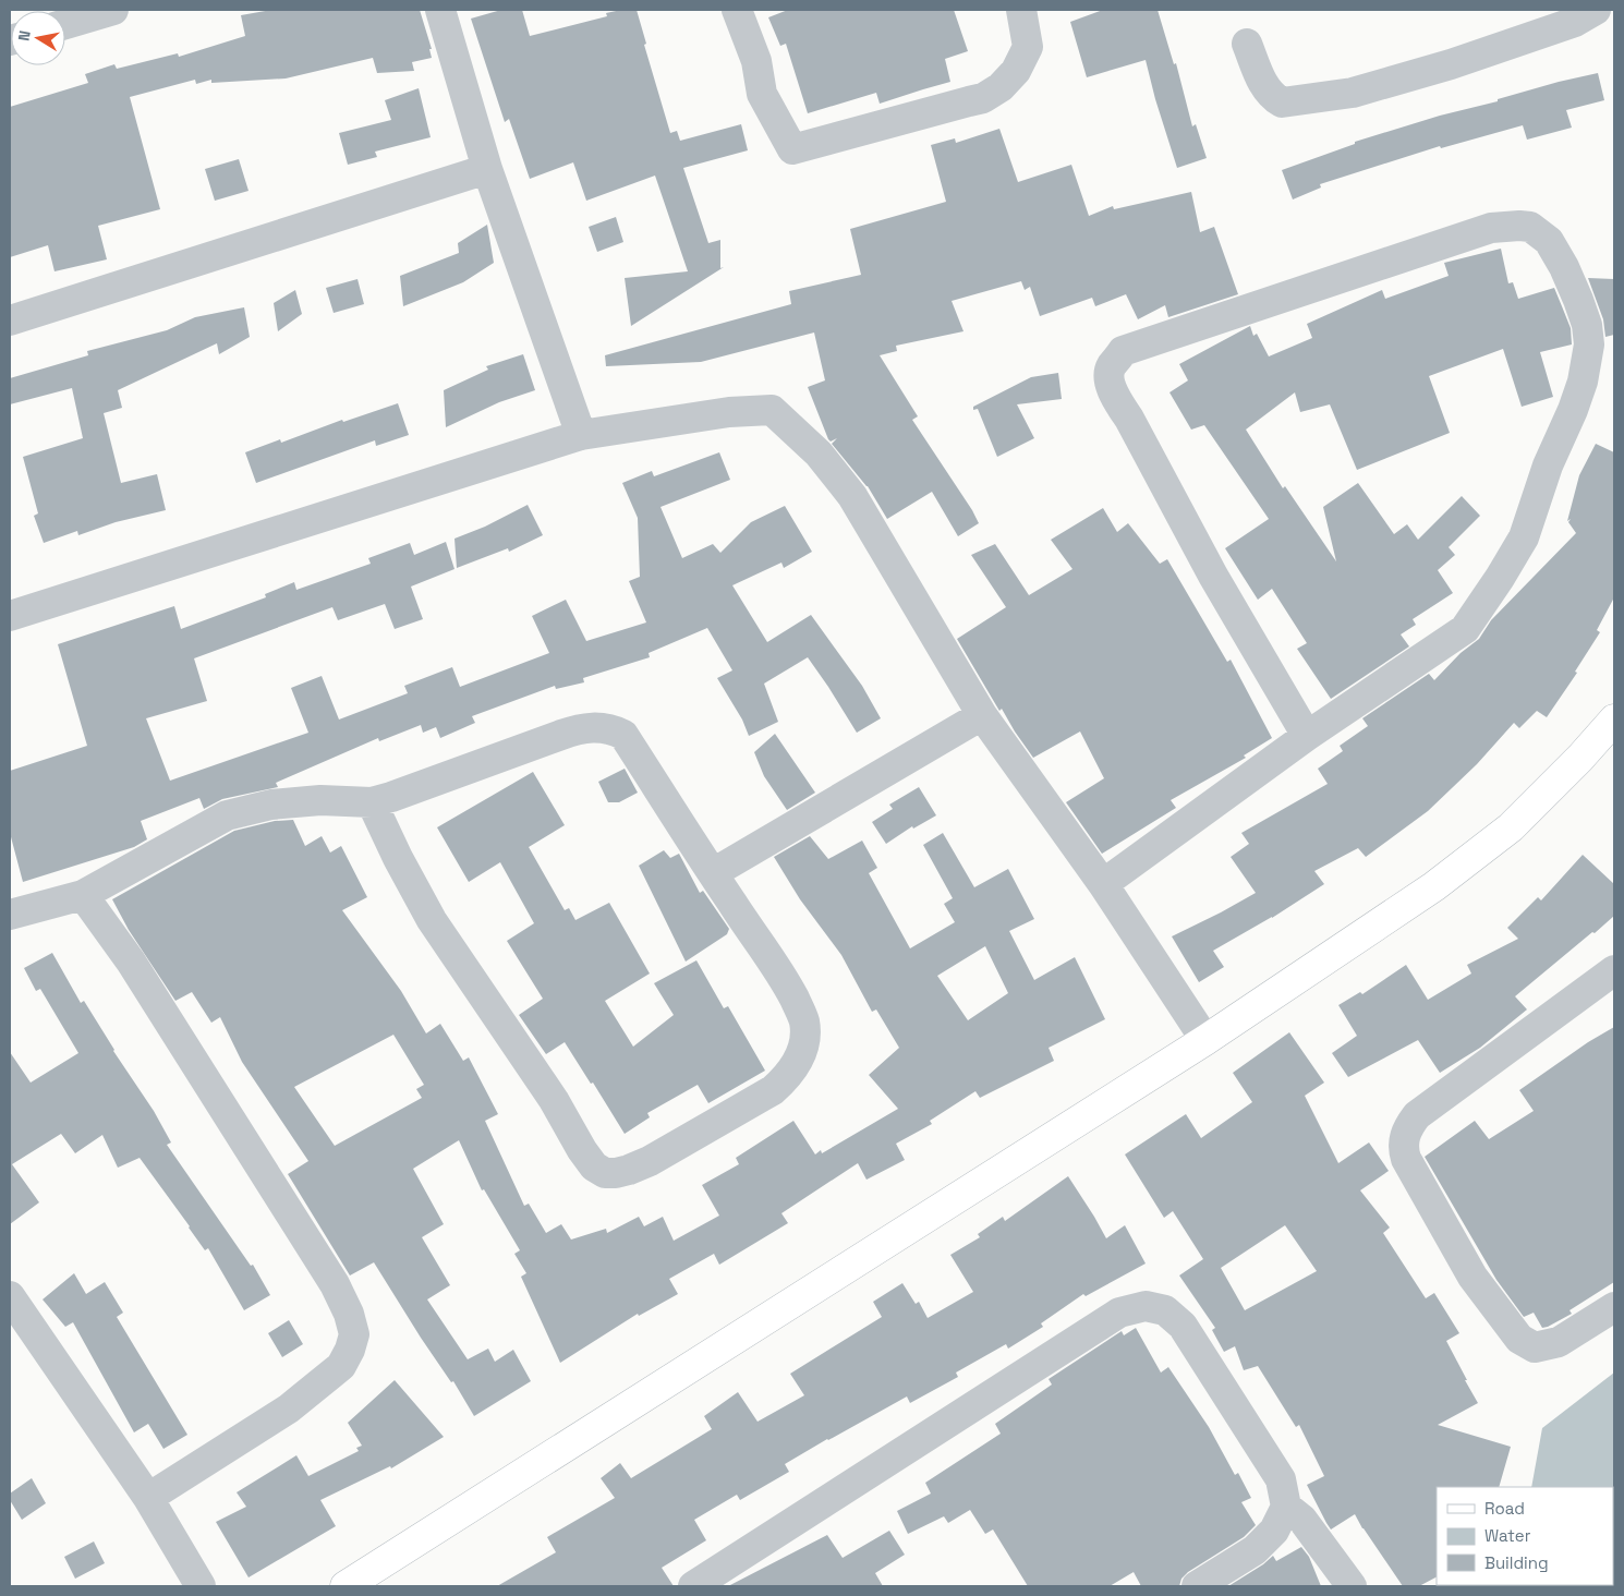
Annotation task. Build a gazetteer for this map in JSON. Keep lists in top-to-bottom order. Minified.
{"legend":["Road","Water","Building"],"north":"left"}
